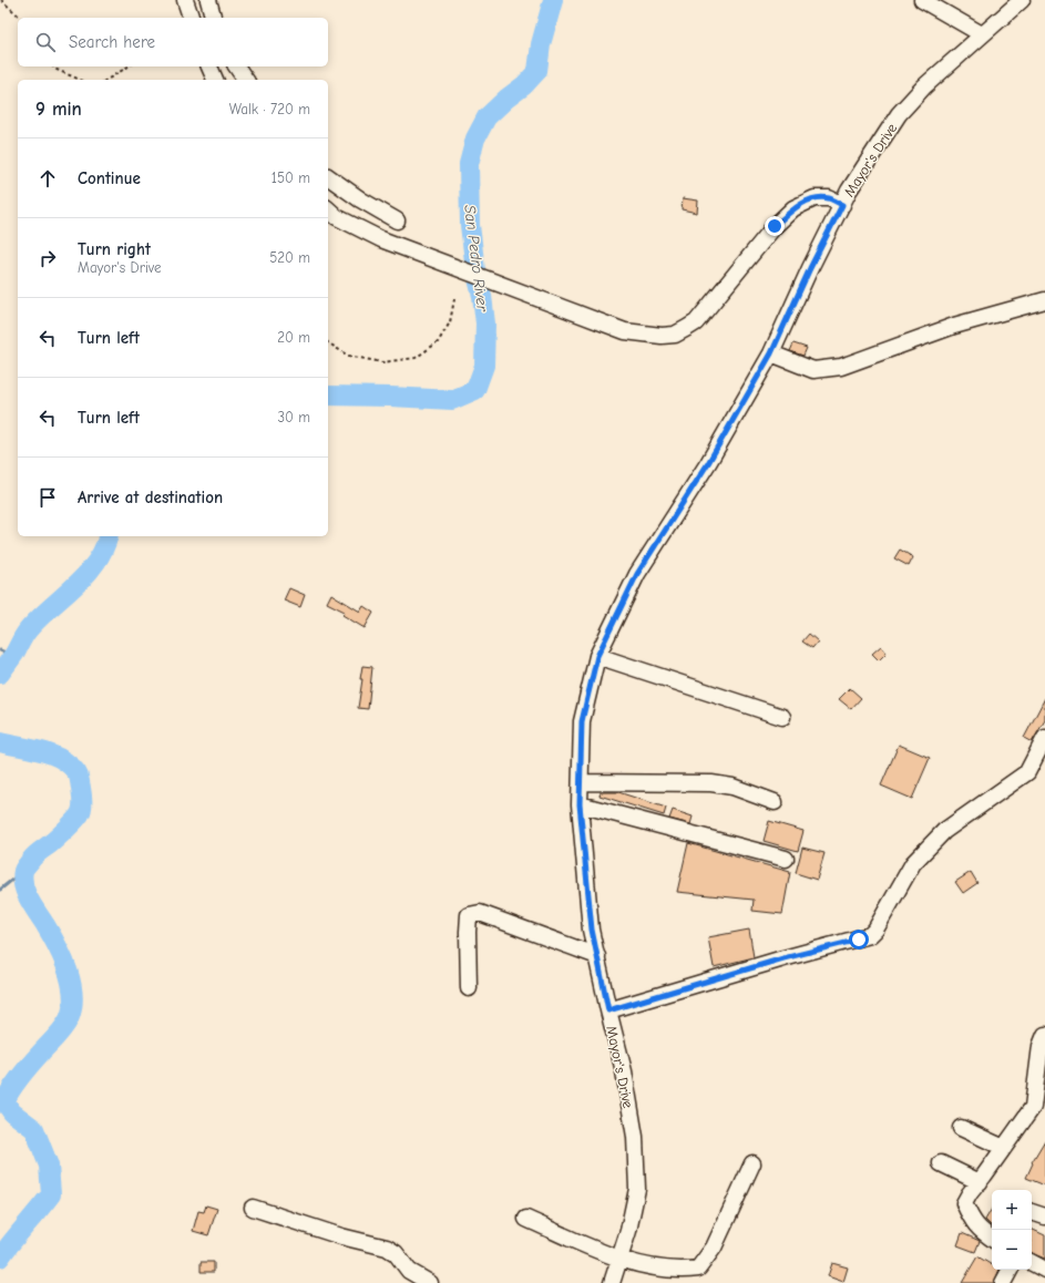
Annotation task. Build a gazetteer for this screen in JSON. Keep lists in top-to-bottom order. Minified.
{"streets":{"street":["Mayor's Drive"]},"water":["San Pedro River"],"page":{"search":"Search here","heading":["9 min","Walk · 720 m"],"list":[["Continue","150 m"],["Turn right","Mayor's Drive","520 m"],["Turn left","20 m"],["Turn left","30 m"],"Arrive at destination"],"map_buttons":["+","−"]}}
